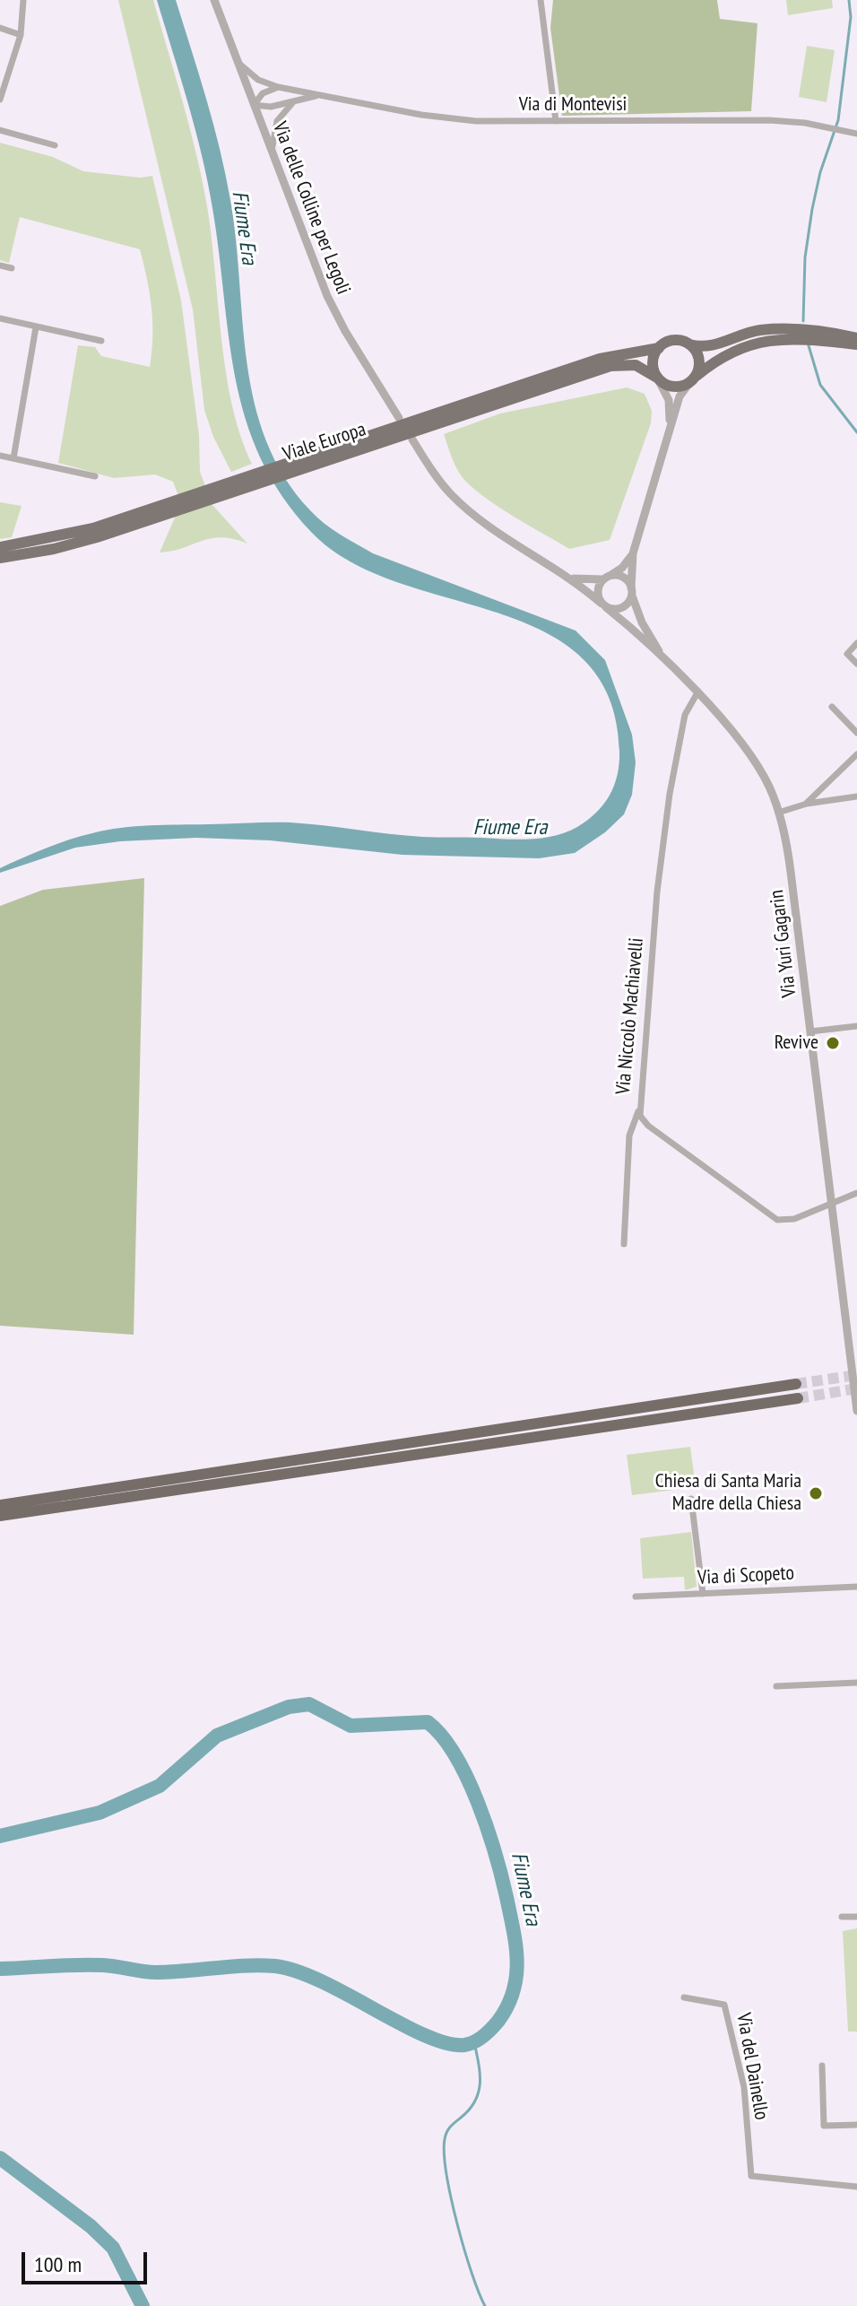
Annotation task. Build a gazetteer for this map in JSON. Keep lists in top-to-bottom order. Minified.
{"streets":{"main road":["Viale Europa"],"street":["Via di Montevisi","Via delle Colline per Legoli","Via Yuri Gagarin","Via Niccolò Machiavelli","Via di Scopeto","Via del Dainello"]},"crossings":[["Via di Montevisi","Via delle Colline per Legoli"],["Via Yuri Gagarin","Via Niccolò Machiavelli"]],"water":["Fiume Era"],"places":["Revive","Chiesa di Santa Maria Madre della Chiesa"],"scale_bar":"100 m"}
